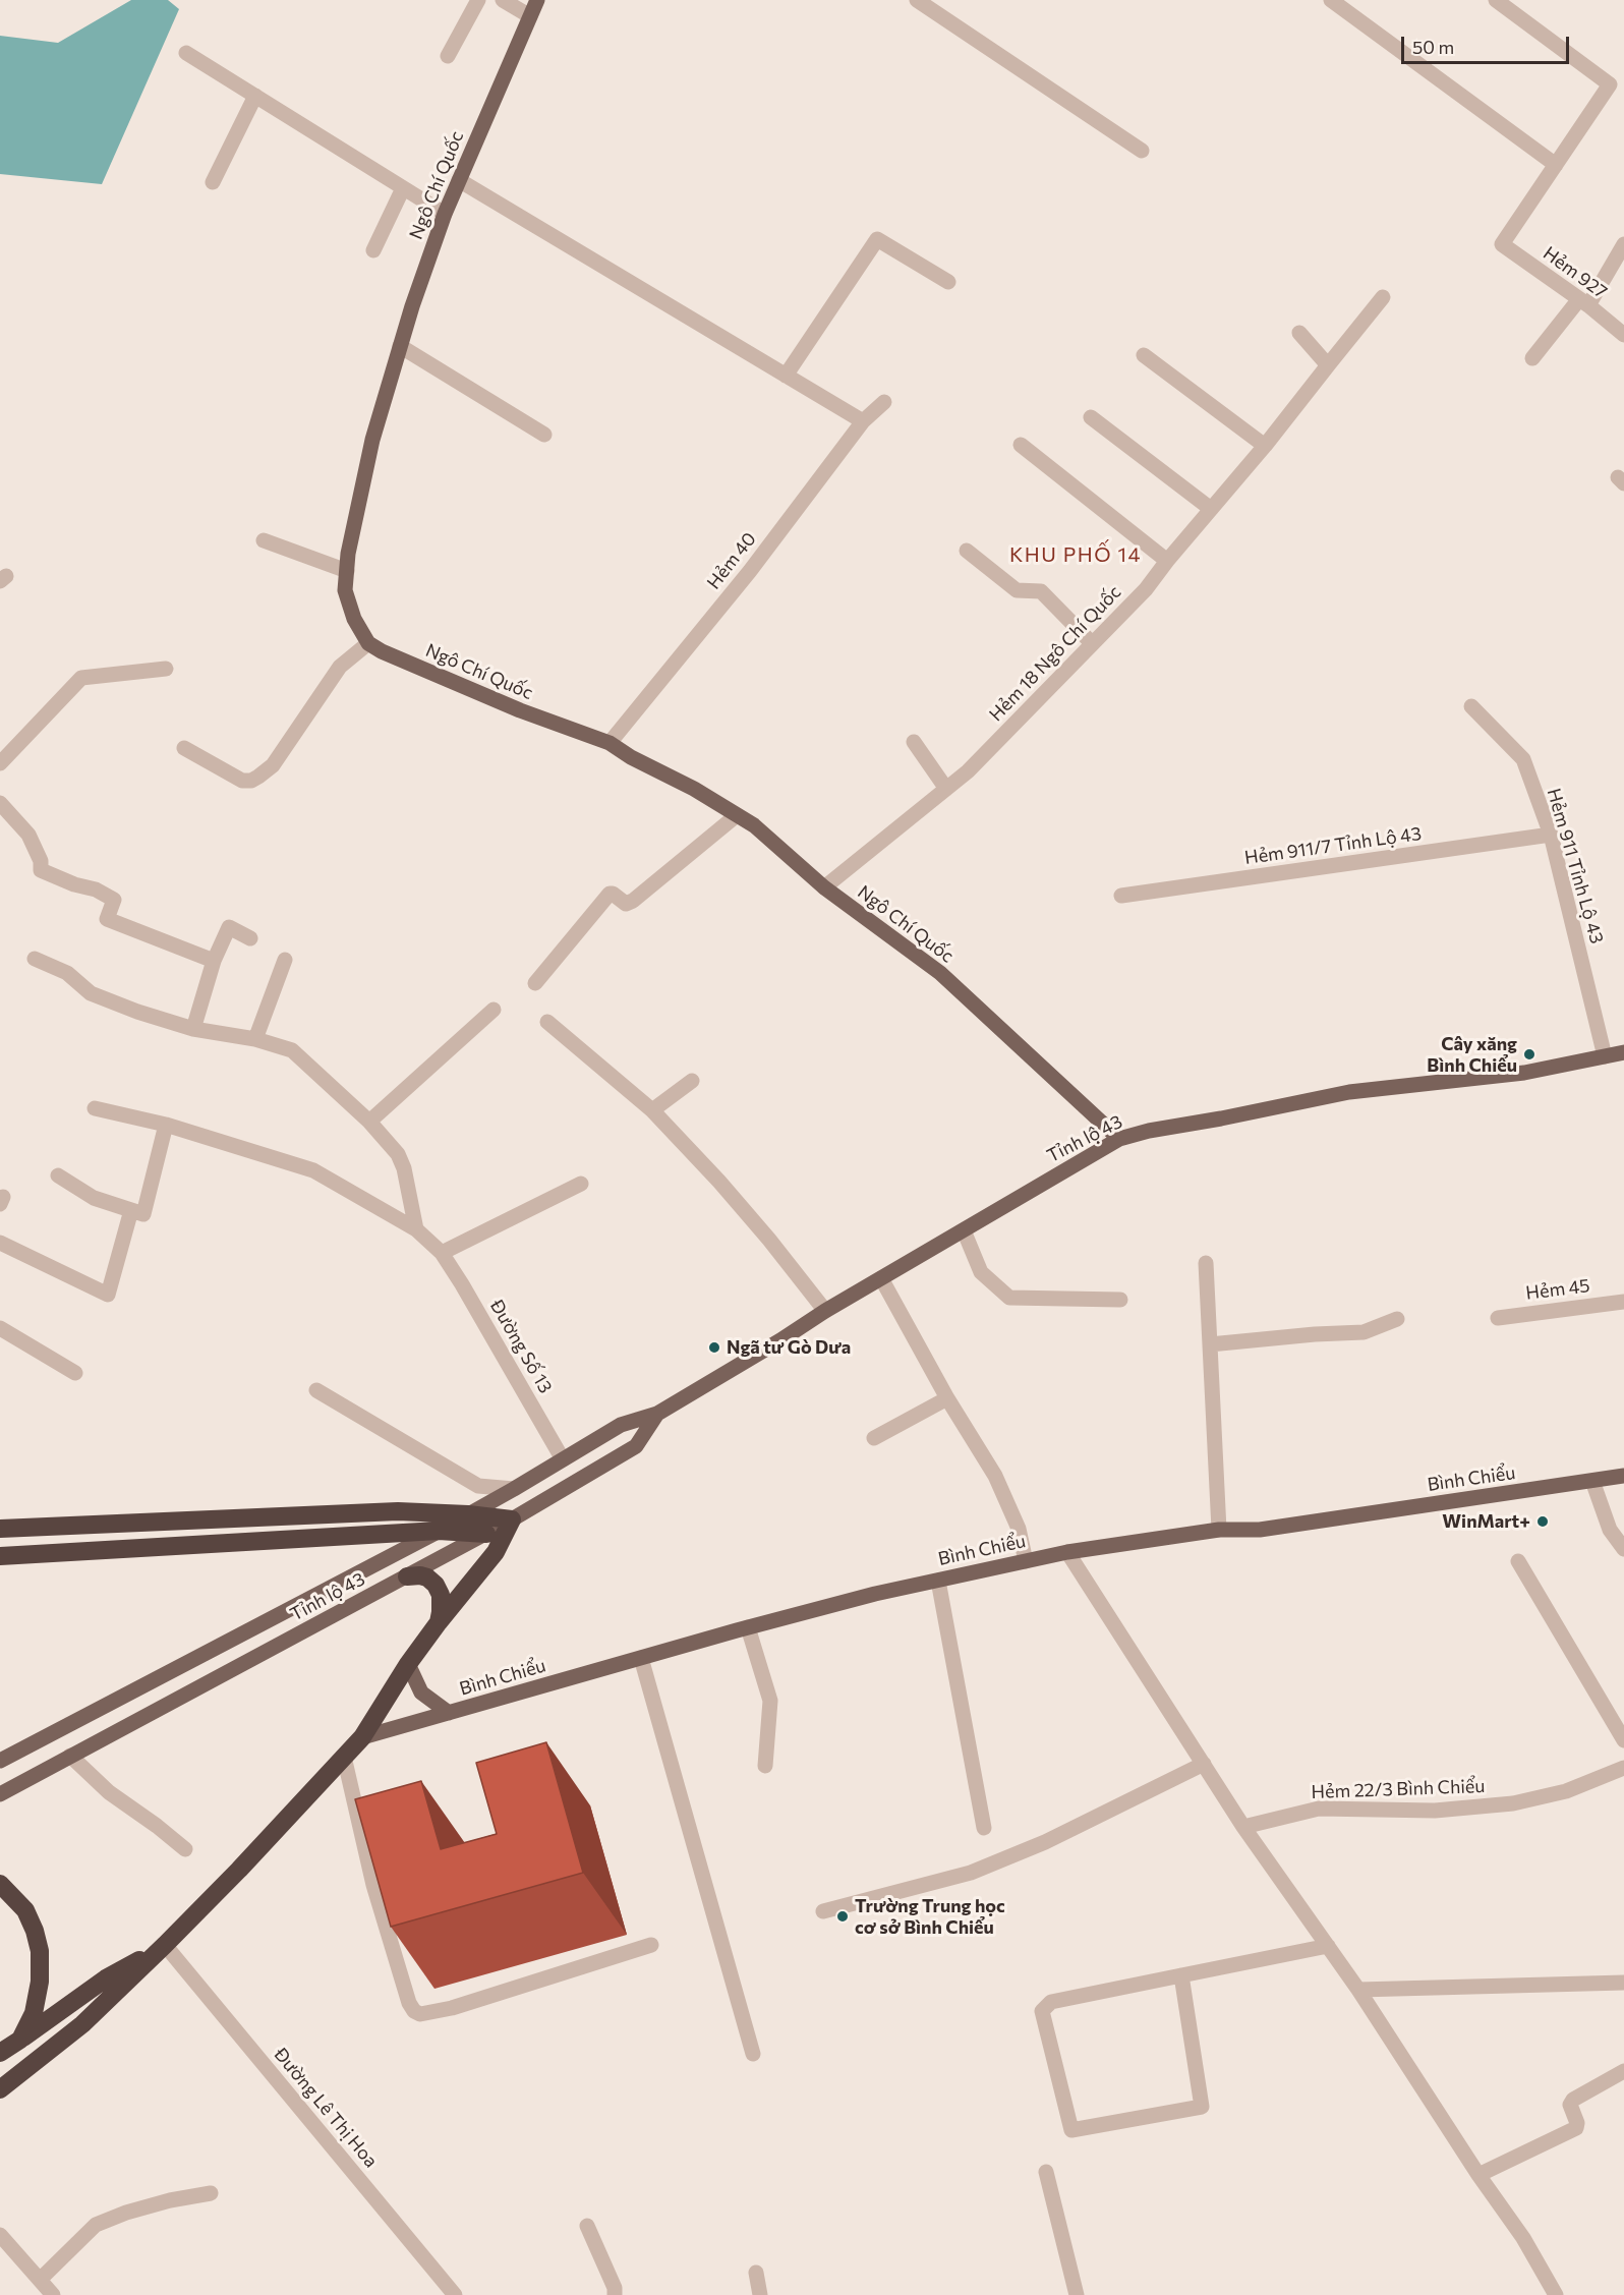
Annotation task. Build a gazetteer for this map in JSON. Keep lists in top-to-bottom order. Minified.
{"streets":{"main road":["Ngô Chí Quốc","Tỉnh lộ 43","Bình Chiểu"],"street":["Hẻm 927","Hẻm 40","Hẻm 18 Ngô Chí Quốc","Hẻm 911/7 Tỉnh Lộ 43","Hẻm 911 Tỉnh Lộ 43","Hẻm 45","Đường Số 13","Hẻm 22/3 Bình Chiểu","Đường Lê Thị Hoa"]},"crossings":[["Ngô Chí Quốc","Hẻm 40"],["Ngô Chí Quốc","Hẻm 18 Ngô Chí Quốc"],["Ngô Chí Quốc","Tỉnh lộ 43"],["Hẻm 911/7 Tỉnh Lộ 43","Hẻm 911 Tỉnh Lộ 43"],["Hẻm 911 Tỉnh Lộ 43","Tỉnh lộ 43"],["Tỉnh lộ 43","Đường Số 13"]],"districts":["KHU PHỐ 14"],"places":["Cây xăng Bình Chiểu","Ngã tư Gò Dưa","WinMart+","Trường Trung học cơ sở Bình Chiểu"],"scale_bar":"50 m"}
